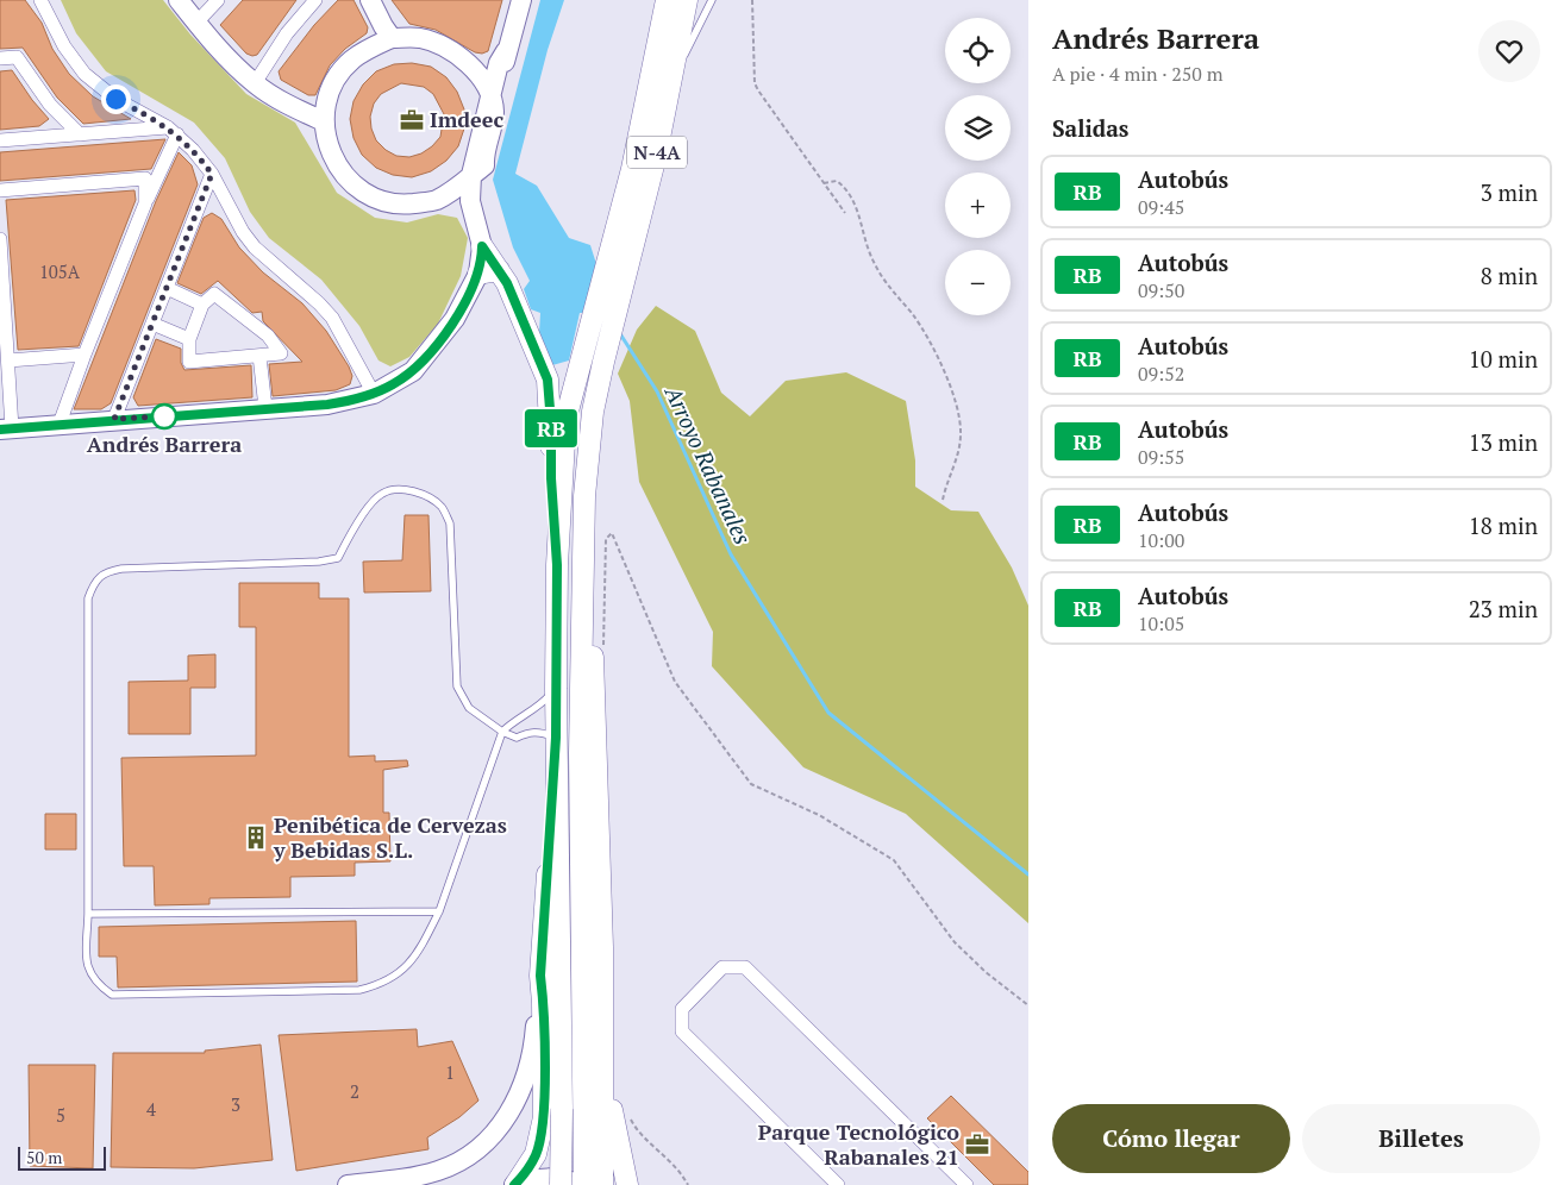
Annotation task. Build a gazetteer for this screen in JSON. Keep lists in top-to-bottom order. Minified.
{"streets":{"main road":["N-4A"]},"water":["Arroyo Rabanales"],"places":{"office":["Imdeec","Parque Tecnológico Rabanales 21"],"other":["Andrés Barrera"],"building":["Penibética de Cervezas y Bebidas S.L."]},"lines":["bus line RB"],"house_numbers":["105A","1","2","3","4","5"],"scale_bar":"50 m","page":{"on_map":"RB","heading":[["Andrés Barrera","A pie · 4 min · 250 m"],"Salidas"],"map_buttons":["+","−"],"list":[{"mark":"RB","name":"Autobús","note":"09:45","value":"3 min"},{"mark":"RB","name":"Autobús","note":"09:50","value":"8 min"},{"mark":"RB","name":"Autobús","note":"09:52","value":"10 min"},{"mark":"RB","name":"Autobús","note":"09:55","value":"13 min"},{"mark":"RB","name":"Autobús","note":"10:00","value":"18 min"},{"mark":"RB","name":"Autobús","note":"10:05","value":"23 min"}],"buttons":["Cómo llegar","Billetes"],"scale":"50 m"}}
